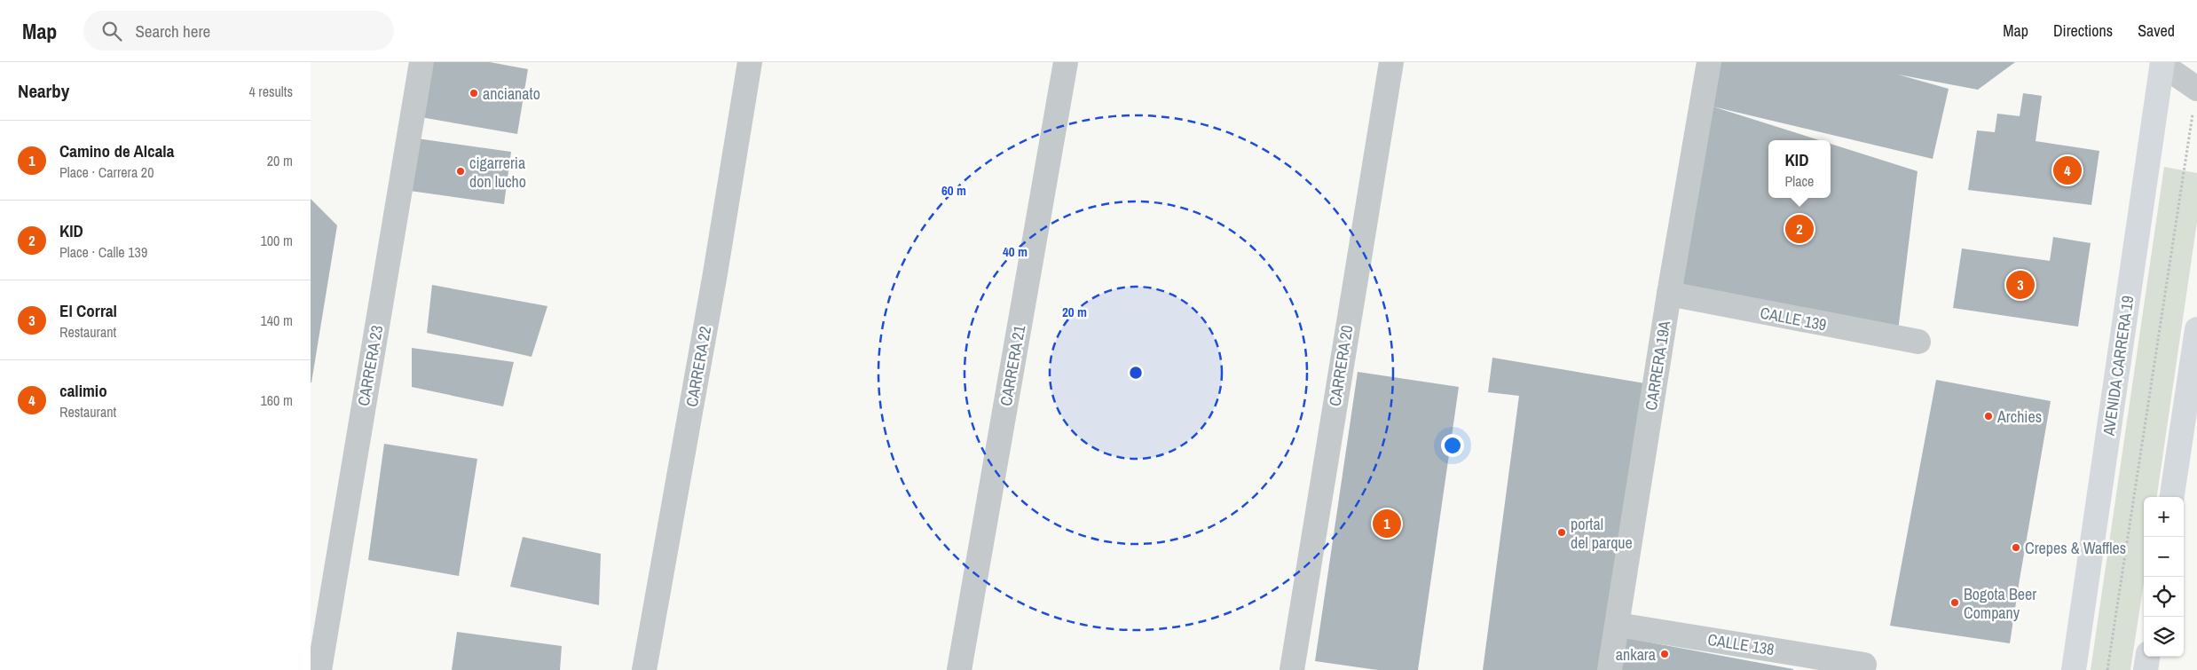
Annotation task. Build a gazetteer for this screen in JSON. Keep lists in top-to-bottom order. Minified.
{"streets":{"main road":["AVENIDA CARRERA 19"],"street":["CALLE 139","CARRERA 23","CARRERA 21","CARRERA 20","CARRERA 19A","CARRERA 22","CALLE 138"]},"crossings":[["CALLE 139","CARRERA 19A"],["CARRERA 19A","CALLE 138"]],"places":["ancianato","cigarreria don lucho","Archies","portal del parque","Crepes & Waffles","Bogota Beer Company","ankara"],"page":{"header":"Map","search":"Search here","nav":["Map","Directions","Saved"],"heading":["Nearby","4 results"],"list":[{"mark":"1","name":"Camino de Alcala","note":"Place · Carrera 20","value":"20 m"},{"mark":"2","name":"KID","note":"Place · Calle 139","value":"100 m"},{"mark":"3","name":"El Corral","note":"Restaurant","value":"140 m"},{"mark":"4","name":"calimio","note":"Restaurant","value":"160 m"}],"popup":["KID","Place"],"pins":["4","2","3","1"],"map_buttons":["+","−"]},"rings":["60 m","40 m","20 m"]}
